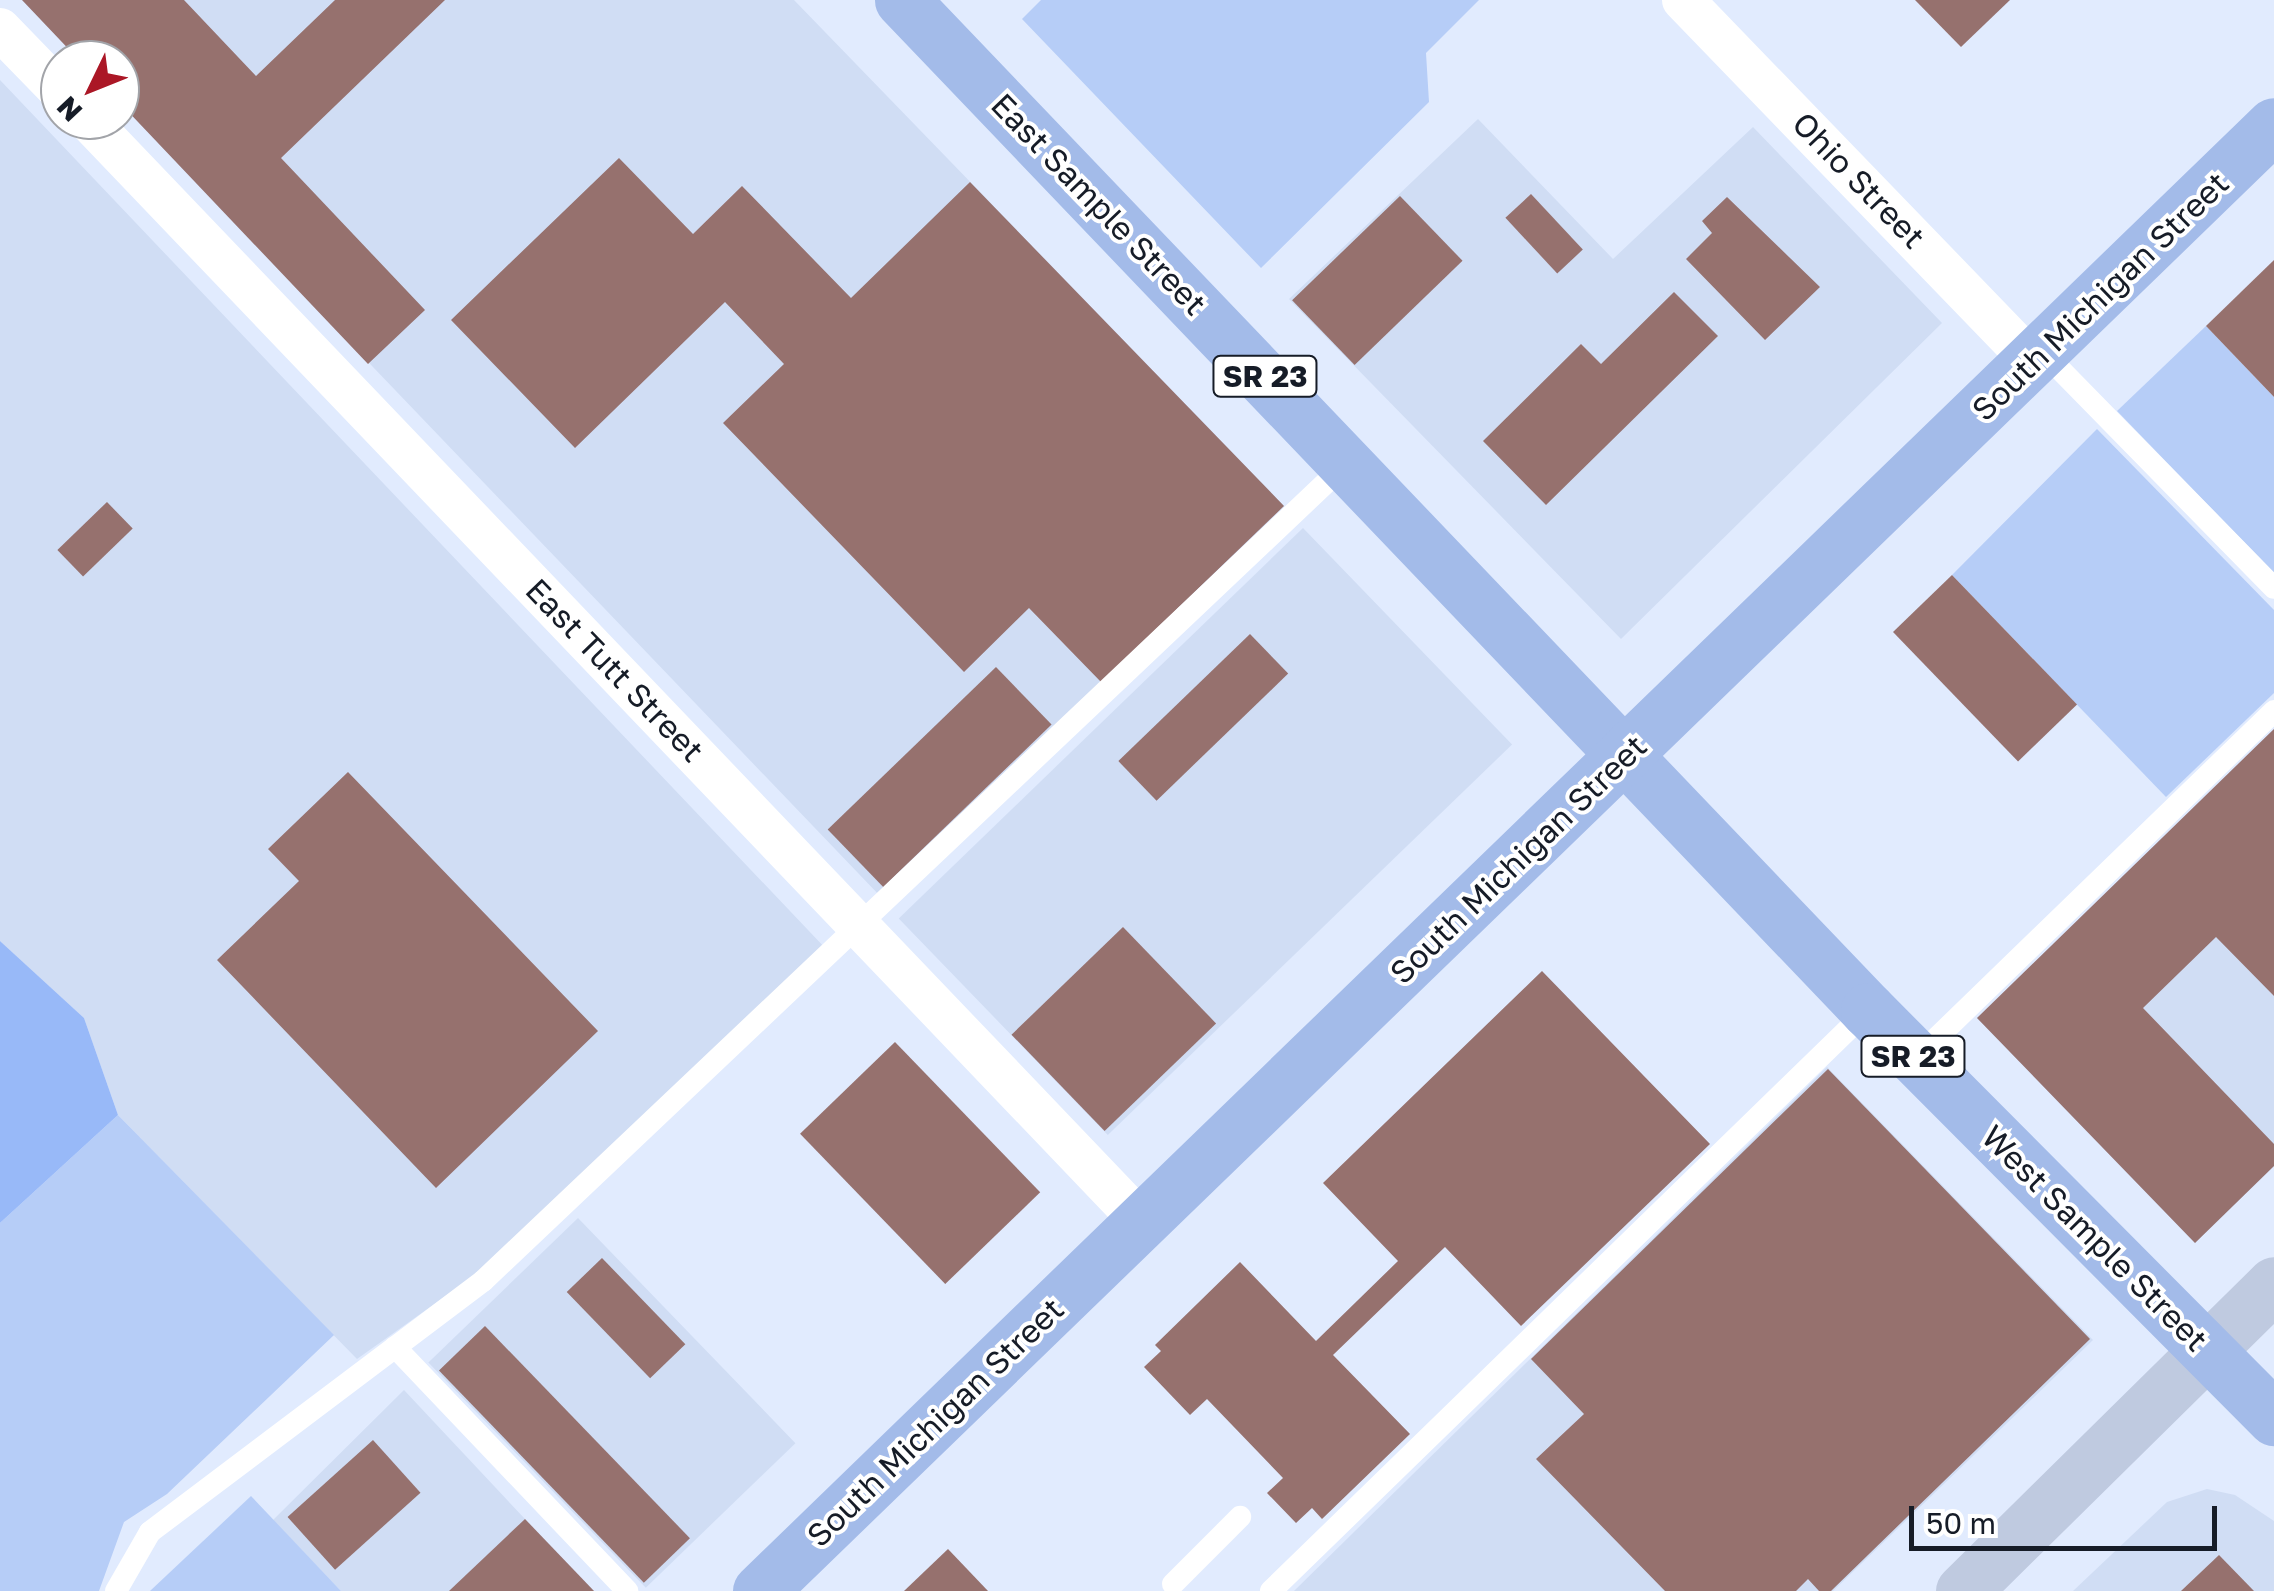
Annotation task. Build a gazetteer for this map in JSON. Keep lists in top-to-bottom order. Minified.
{"streets":{"main road":["East Sample Street","South Michigan Street","SR 23","West Sample Street"],"street":["Ohio Street","East Tutt Street"]},"crossings":[["Ohio Street","South Michigan Street"],["East Sample Street","South Michigan Street"],["East Sample Street","West Sample Street"],["South Michigan Street","East Tutt Street"],["South Michigan Street","West Sample Street"]],"scale_bar":"50 m","north":"bottom left"}
